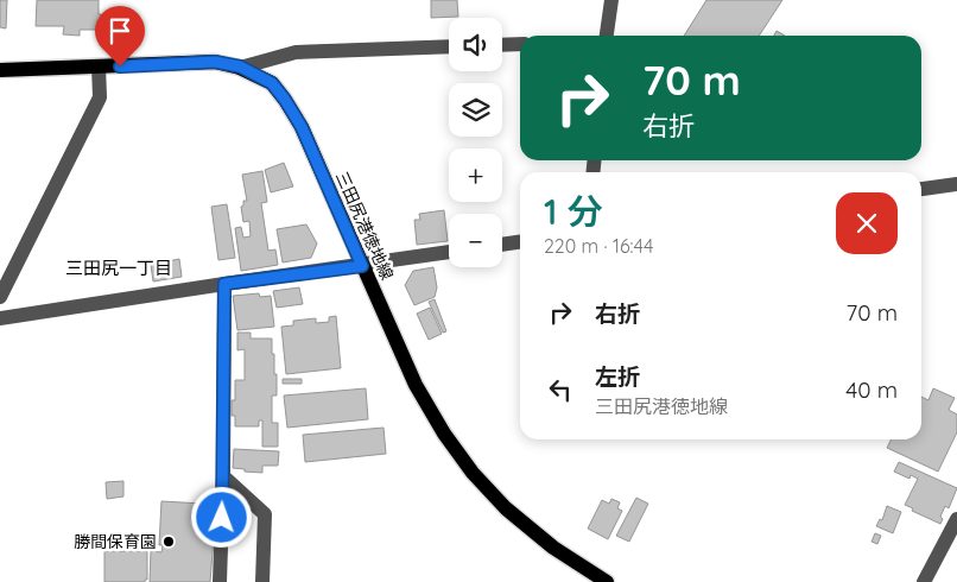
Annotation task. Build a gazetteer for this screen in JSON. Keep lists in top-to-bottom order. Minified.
{"streets":{"main road":["三田尻港徳地線"]},"districts":["三田尻一丁目"],"places":["勝間保育園"],"page":{"map_buttons":["+","−"],"turn":["70 m","右折"],"heading":["1 分","220 m · 16:44"],"list":[{"name":"右折","value":"70 m"},{"name":"左折","note":"三田尻港徳地線","value":"40 m"}]}}
